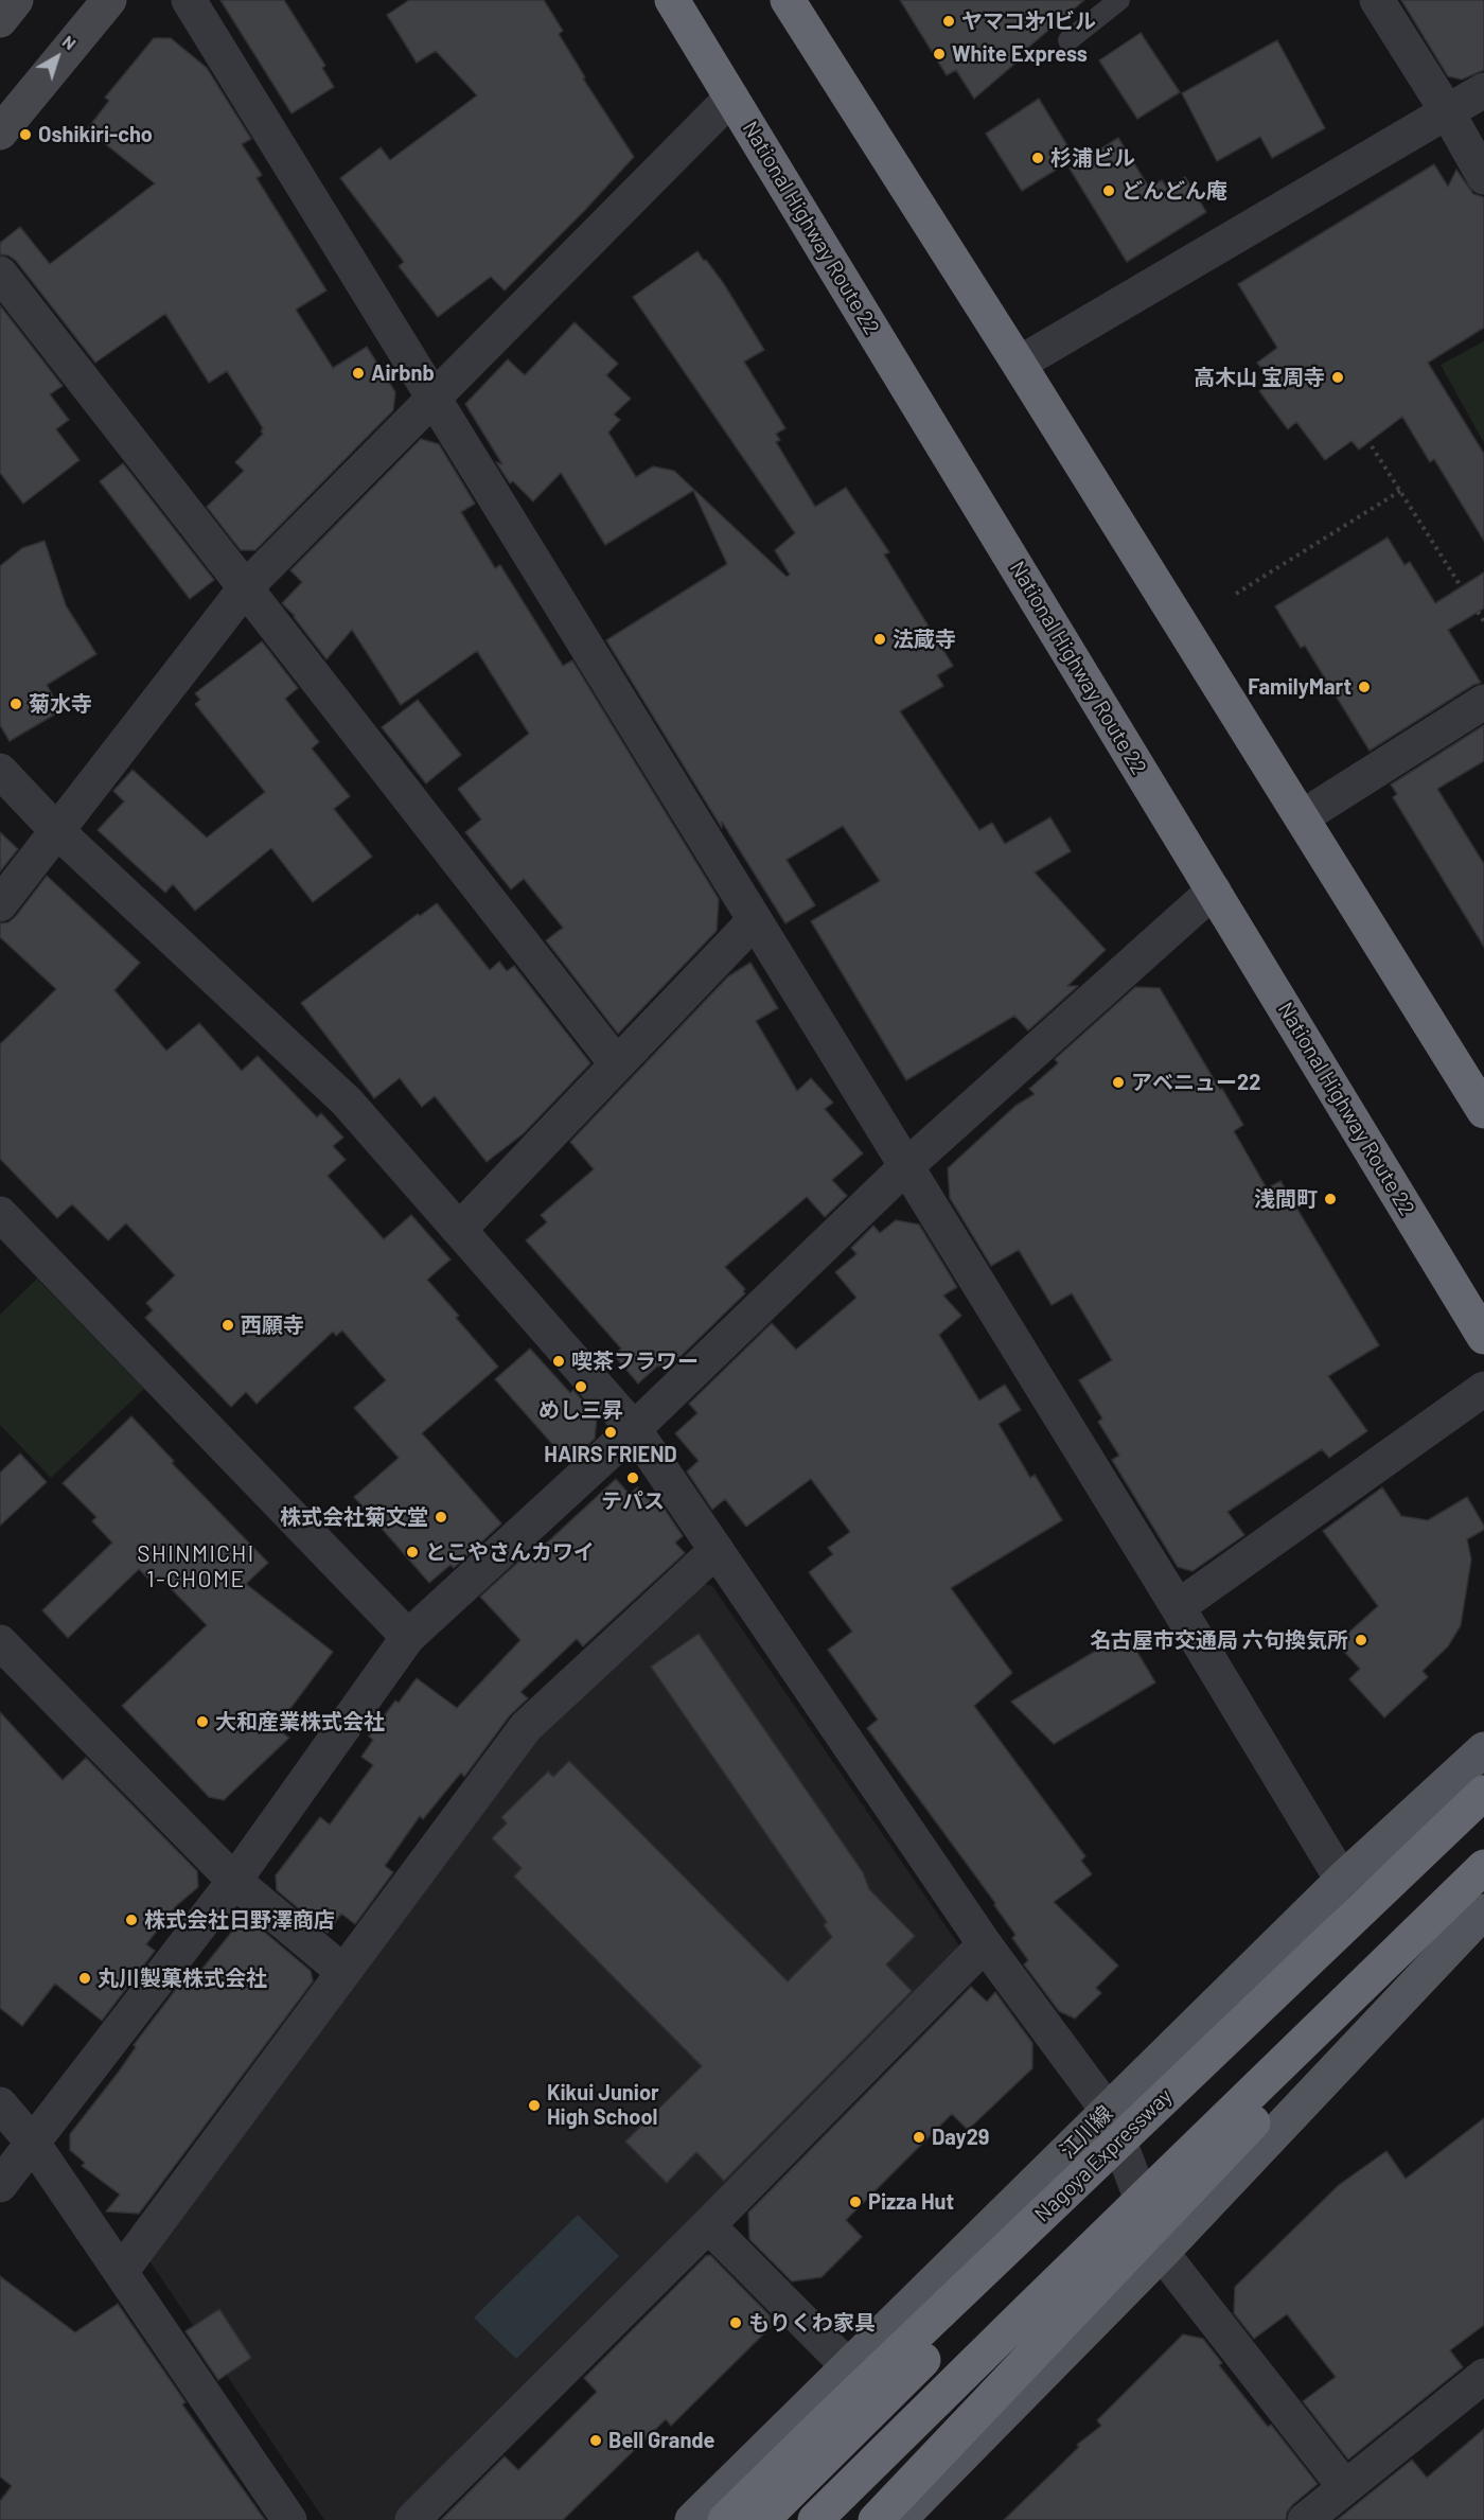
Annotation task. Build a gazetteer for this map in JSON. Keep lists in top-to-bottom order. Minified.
{"streets":{"highway":["National Highway Route 22","Nagoya Expressway"],"main road":["江川線"]},"districts":["SHINMICHI 1-CHOME"],"places":["ヤマコ㐧1ビル","White Express","Oshikiri-cho","杉浦ビル","どんどん庵","Airbnb","高木山 宝周寺","法蔵寺","FamilyMart","菊水寺","アベニュー22","浅間町","西願寺","喫茶フラワー","めし三昇","HAIRS FRIEND","テパス","株式会社菊文堂","とこやさんカワイ","名古屋市交通局 六句換気所","大和産業株式会社","株式会社日野澤商店","丸川製菓株式会社","Kikui Junior High School","Day29","Pizza Hut","もりくわ家具","Bell Grande"],"north":"top right"}
